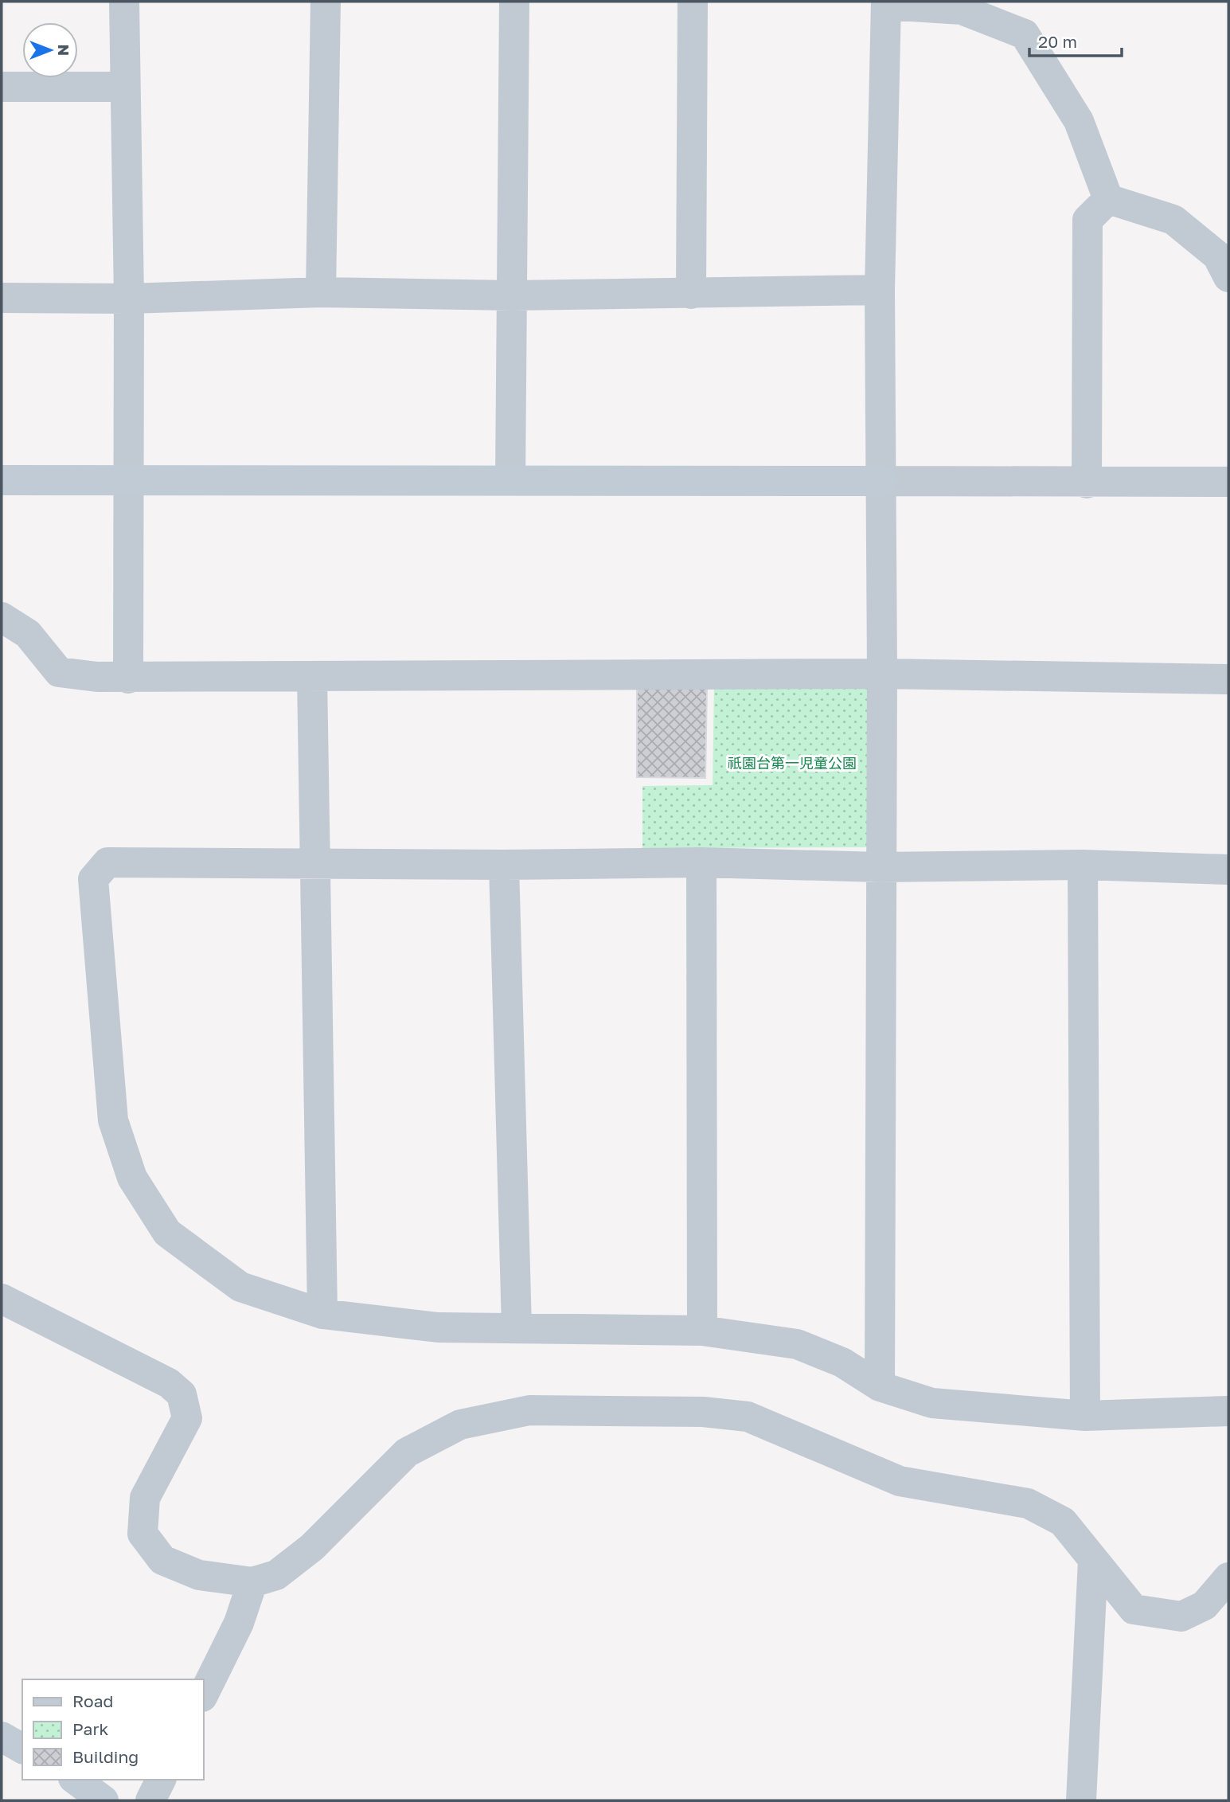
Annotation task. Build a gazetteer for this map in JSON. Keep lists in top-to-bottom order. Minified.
{"parks":["祇園台第一児童公園"],"legend":["Road","Park","Building"],"scale_bar":"20 m","north":"right"}
